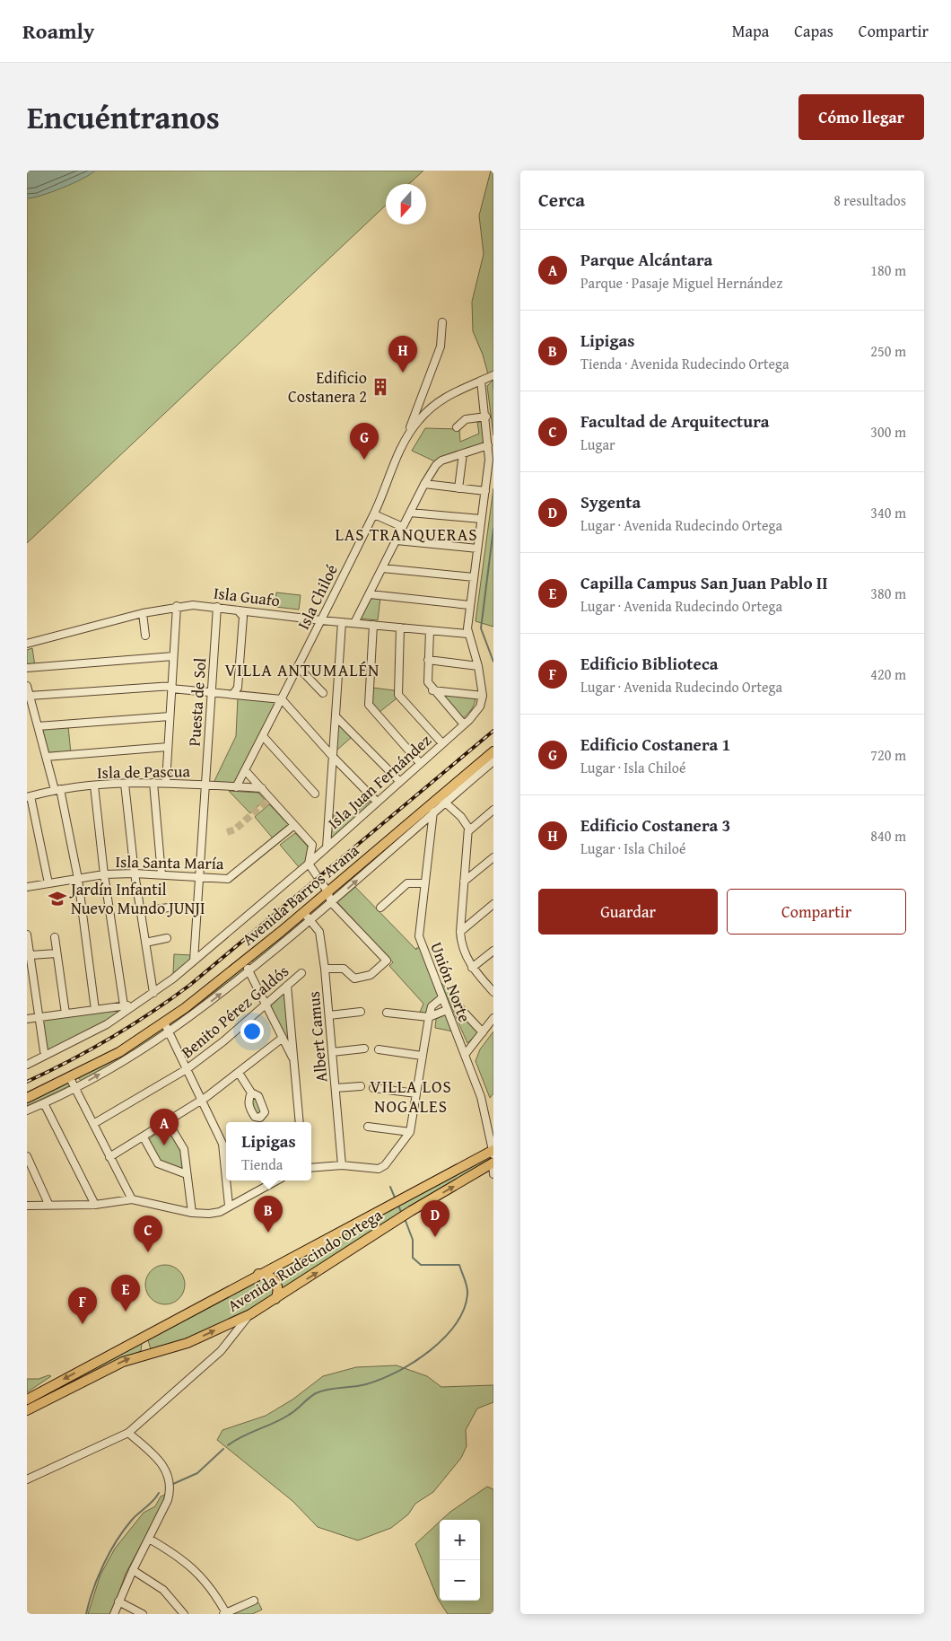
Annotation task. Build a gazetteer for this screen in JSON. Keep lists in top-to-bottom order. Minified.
{"streets":{"main road":["Avenida Barros Arana","Avenida Rudecindo Ortega"],"street":["Isla Guafo","Isla Chiloé","Puesta de Sol","Isla de Pascua","Isla Juan Fernández","Isla Santa María","Unión Norte","Benito Pérez Galdós","Albert Camus"]},"crossings":[["Isla Guafo","Isla Chiloé"],["Isla Guafo","Puesta de Sol"],["Isla Chiloé","Isla de Pascua"],["Puesta de Sol","Isla de Pascua"],["Puesta de Sol","Isla Juan Fernández"],["Puesta de Sol","Isla Santa María"],["Avenida Barros Arana","Unión Norte"],["Avenida Barros Arana","Albert Camus"],["Unión Norte","Avenida Rudecindo Ortega"]],"districts":["LAS TRANQUERAS","VILLA ANTUMALÉN","VILLA LOS NOGALES"],"places":{"building":["Edificio Costanera 2"],"school or university":["Jardín Infantil Nuevo Mundo JUNJI"]},"north":"bottom","page":{"header":"Roamly","nav":["Mapa","Capas","Compartir"],"title":"Encuéntranos","buttons":["Cómo llegar",["Guardar","Compartir"]],"heading":["Cerca","8 resultados"],"list":[{"mark":"A","name":"Parque Alcántara","note":"Parque · Pasaje Miguel Hernández","value":"180 m"},{"mark":"B","name":"Lipigas","note":"Tienda · Avenida Rudecindo Ortega","value":"250 m"},{"mark":"C","name":"Facultad de Arquitectura","note":"Lugar","value":"300 m"},{"mark":"D","name":"Sygenta","note":"Lugar · Avenida Rudecindo Ortega","value":"340 m"},{"mark":"E","name":"Capilla Campus San Juan Pablo II","note":"Lugar · Avenida Rudecindo Ortega","value":"380 m"},{"mark":"F","name":"Edificio Biblioteca","note":"Lugar · Avenida Rudecindo Ortega","value":"420 m"},{"mark":"G","name":"Edificio Costanera 1","note":"Lugar · Isla Chiloé","value":"720 m"},{"mark":"H","name":"Edificio Costanera 3","note":"Lugar · Isla Chiloé","value":"840 m"}],"pins":["H","G","A","B","D","C","E","F"],"popup":["Lipigas","Tienda"],"map_buttons":["+","−"]}}
